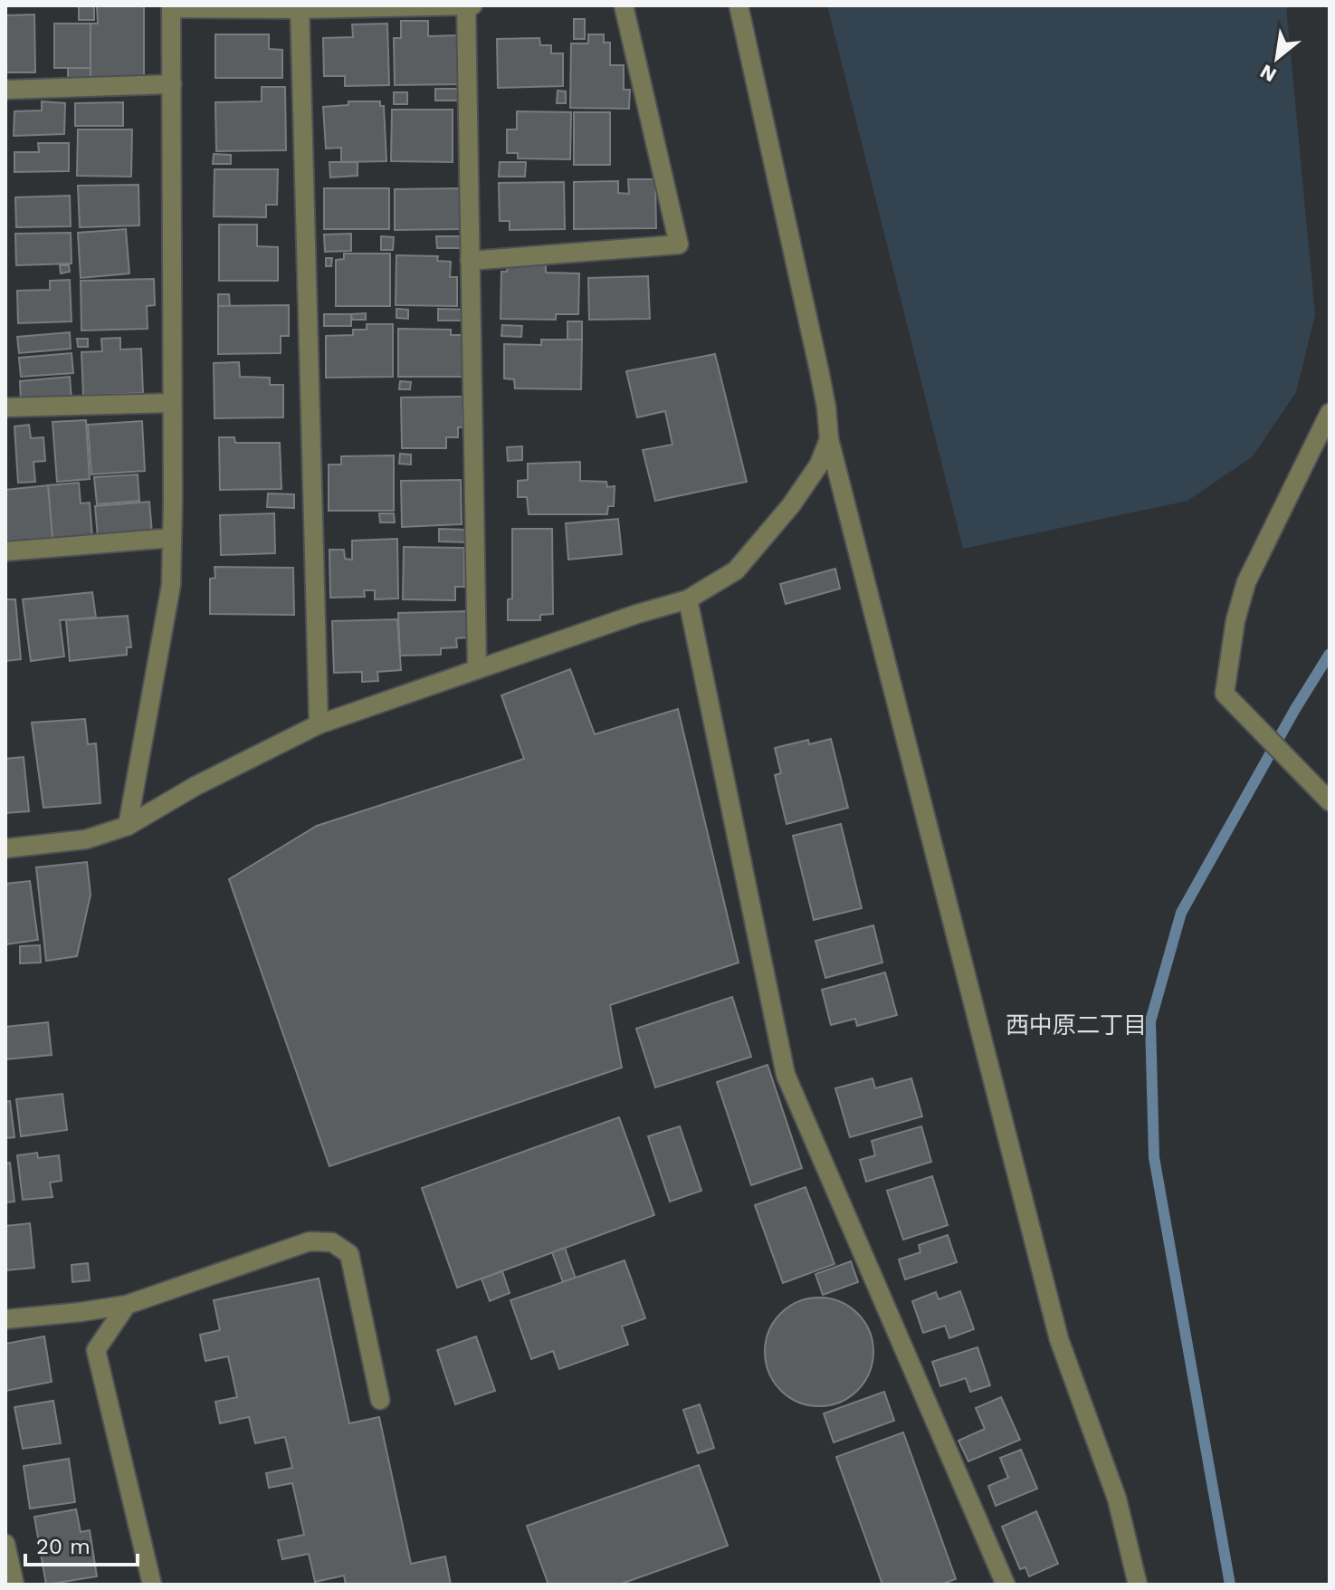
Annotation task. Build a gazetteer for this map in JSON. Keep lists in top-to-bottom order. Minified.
{"districts":["西中原二丁目"],"scale_bar":"20 m","north":"bottom left"}
